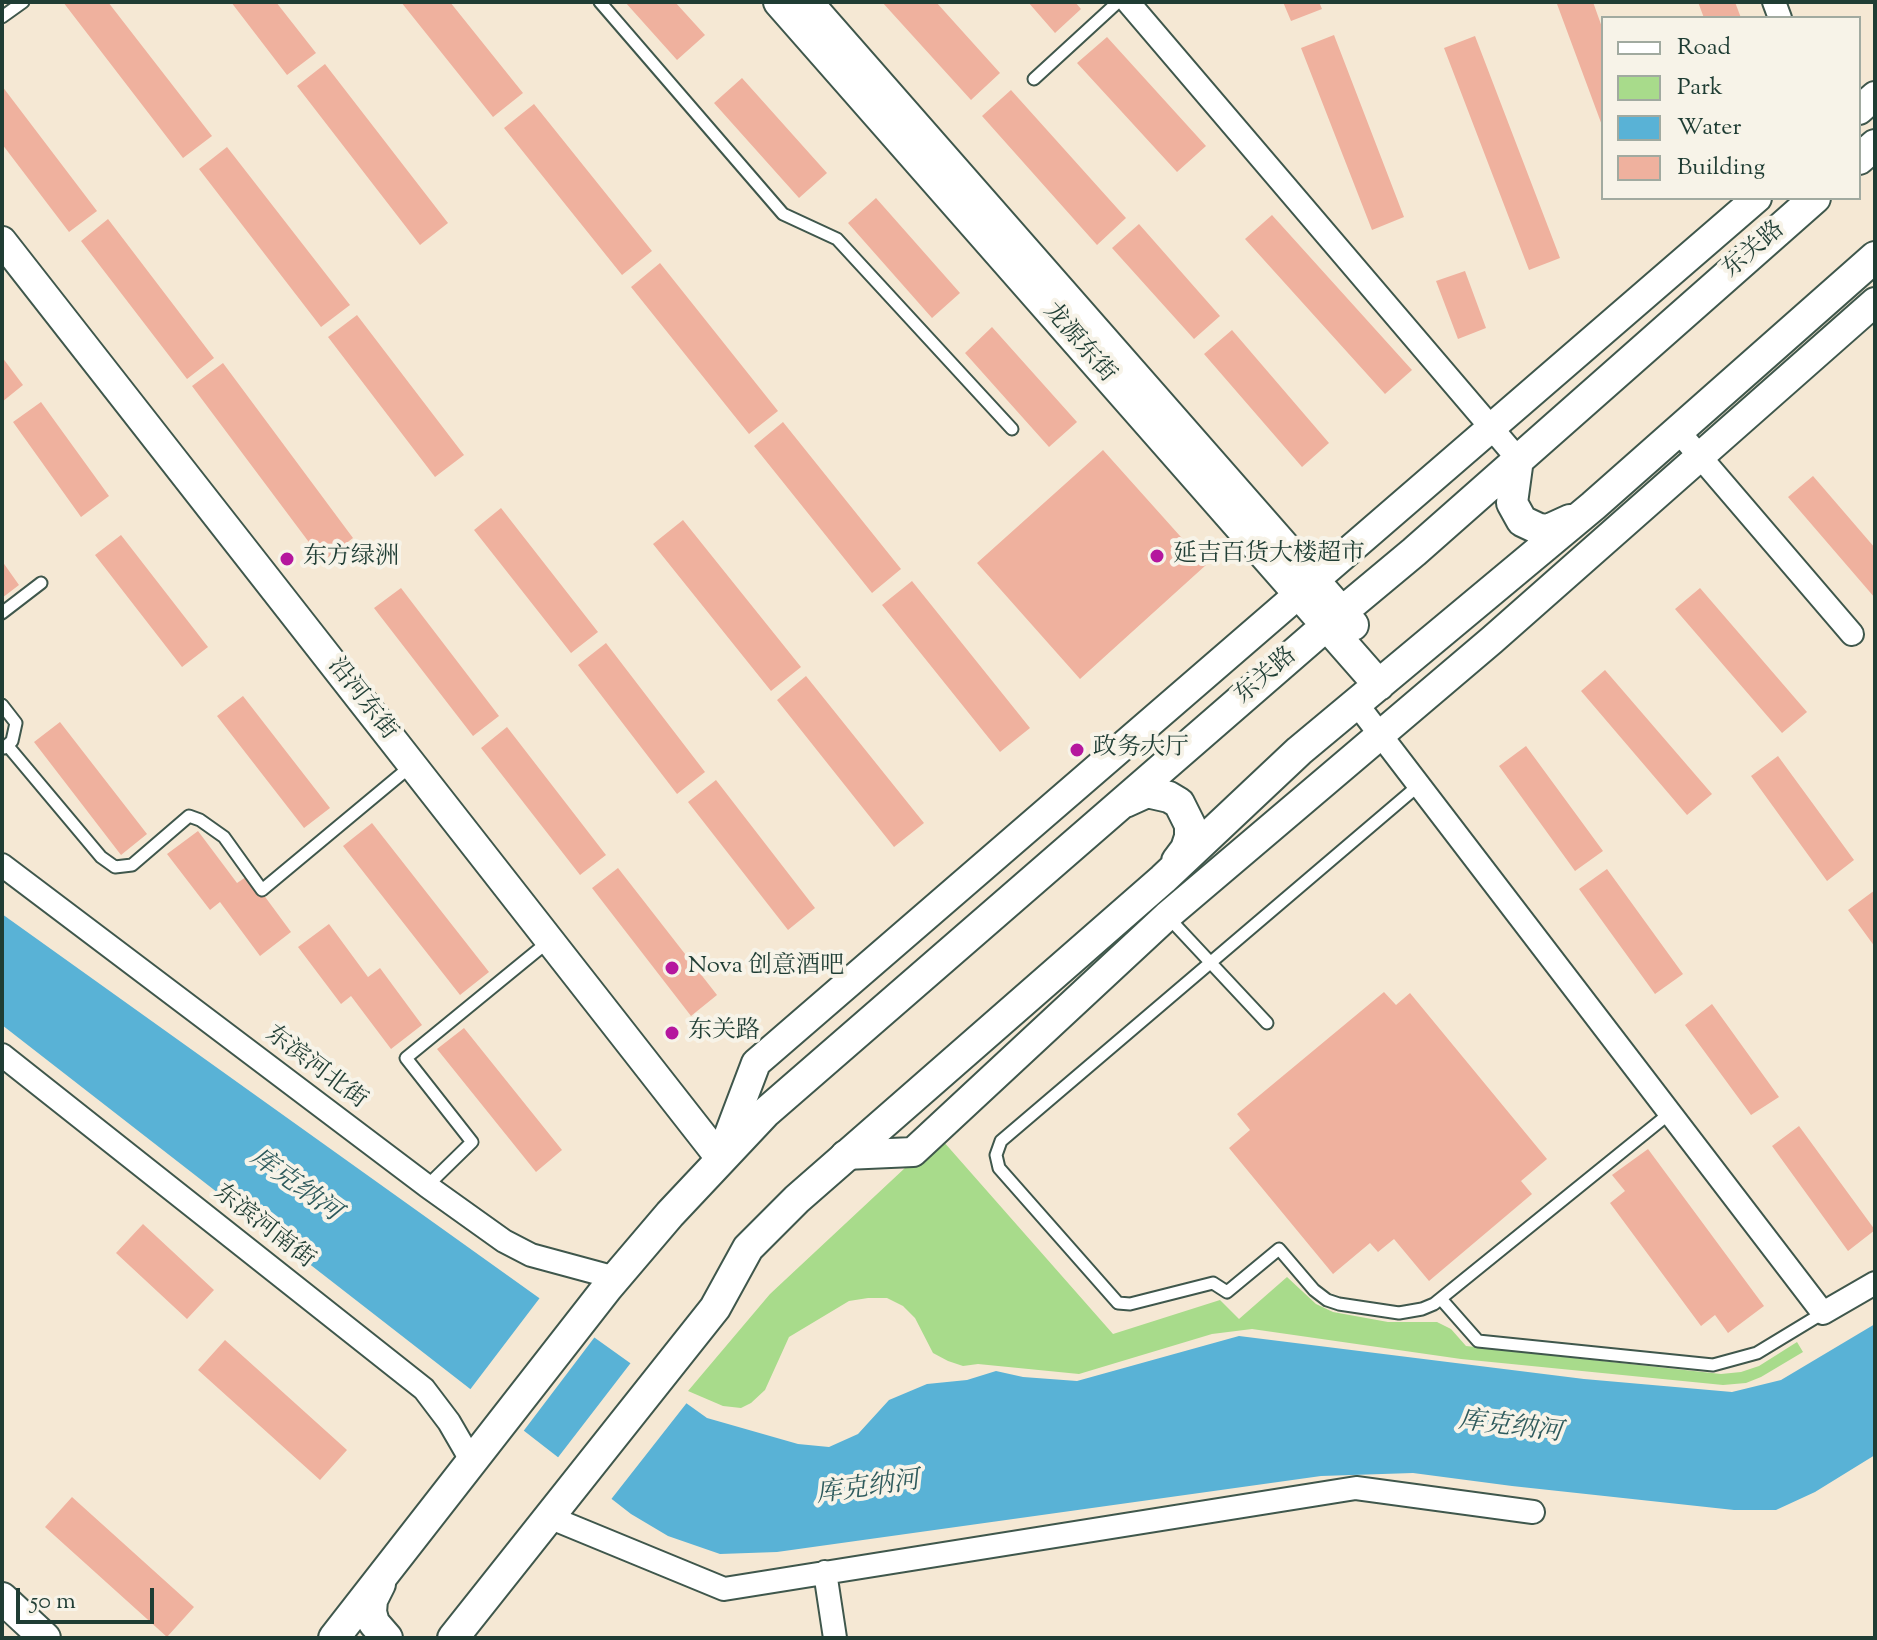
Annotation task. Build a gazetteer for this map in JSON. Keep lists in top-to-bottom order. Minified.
{"streets":{"main road":["东关路","龙源东街"],"street":["沿河东街","东滨河北街","东滨河南街"]},"crossings":[["东关路","龙源东街"],["东关路","沿河东街"],["东关路","东滨河北街"],["东关路","东滨河南街"]],"water":["库克纳河"],"places":["延吉百货大楼超市","东方绿洲","政务大厅","Nova 创意酒吧","东关路"],"legend":["Road","Park","Water","Building"],"scale_bar":"50 m"}
